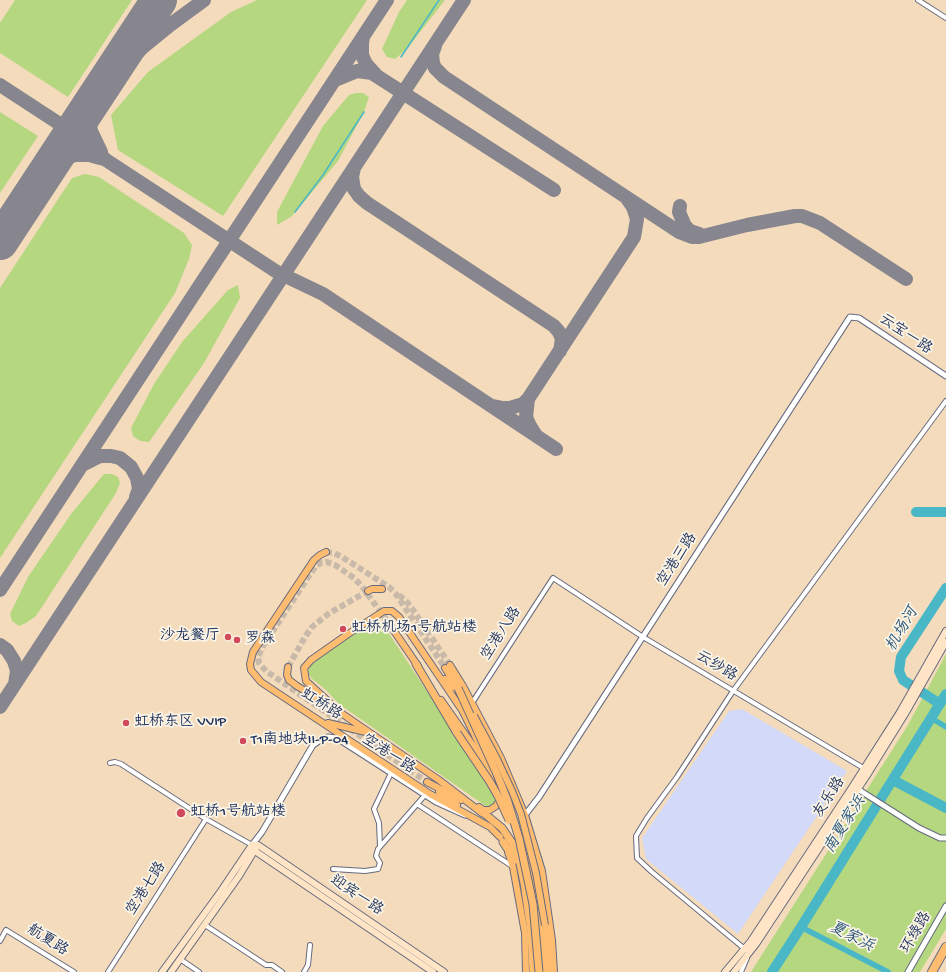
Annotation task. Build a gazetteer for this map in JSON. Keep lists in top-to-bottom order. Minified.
{"streets":{"main road":["虹桥路","空港一路","友乐路","迎宾一路"],"street":["云宝一路","空港三路","空港八路","云纱路","空港七路","环绿路","航夏路"]},"crossings":[["云宝一路","空港三路"],["空港三路","云纱路"],["空港八路","云纱路"],["云纱路","友乐路"],["虹桥路","空港一路"],["空港一路","迎宾一路"],["空港七路","迎宾一路"]],"water":["机场河","南夏家浜","夏家浜"],"places":["虹桥机场1号航站楼","沙龙餐厅","罗森","虹桥东区 VVIP","T1南地块II-P-04","虹桥1号航站楼"]}
